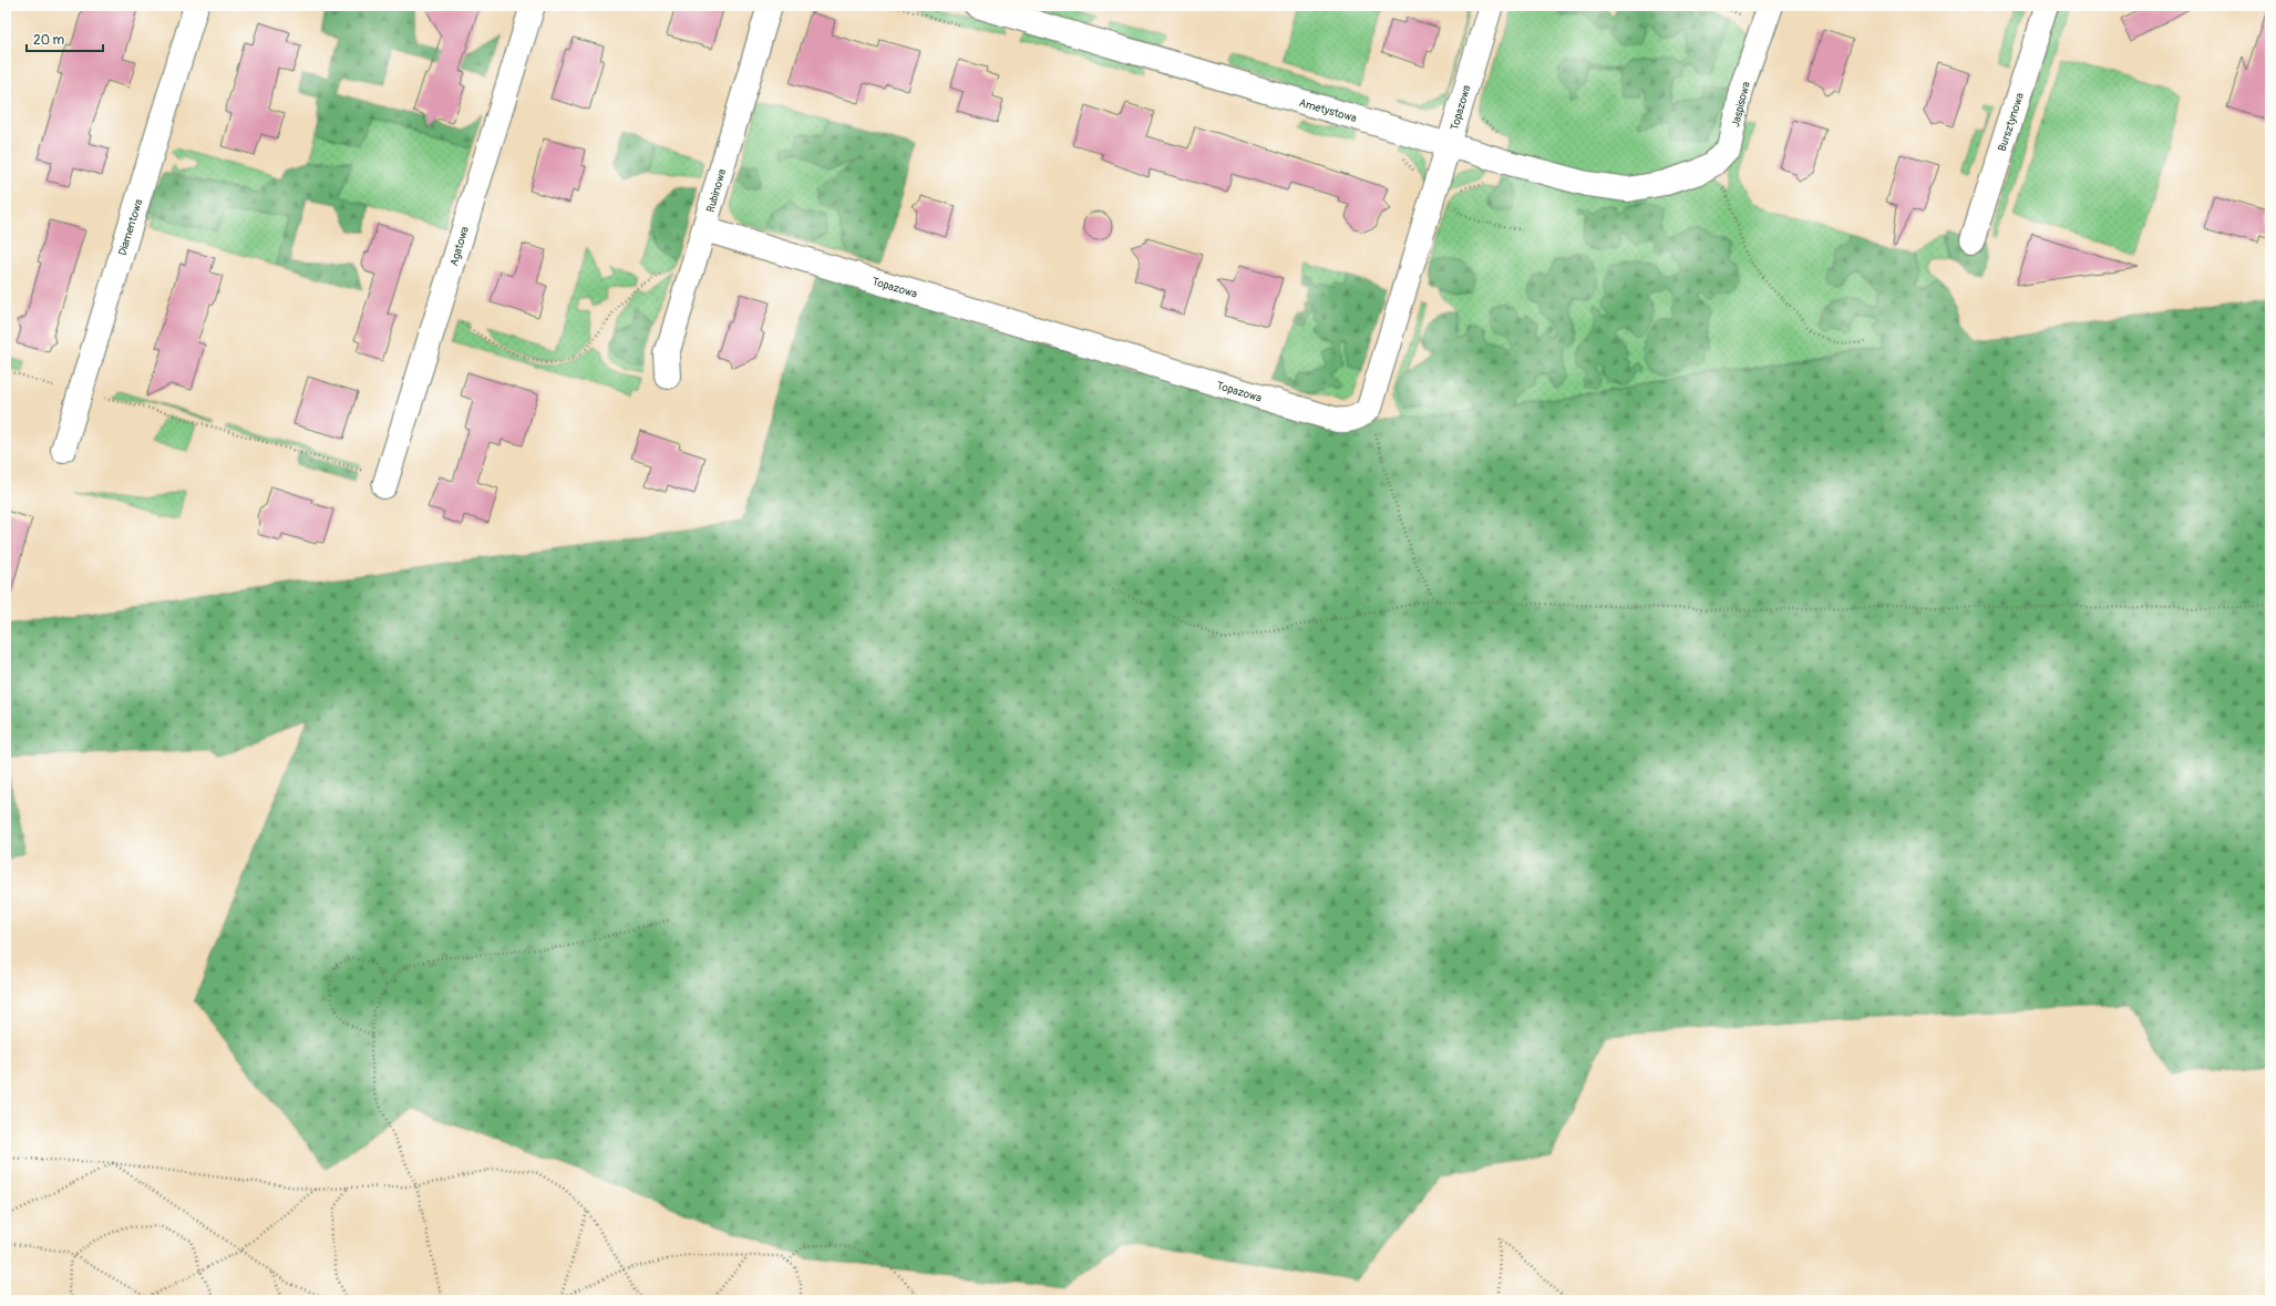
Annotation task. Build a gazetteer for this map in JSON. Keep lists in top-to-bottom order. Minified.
{"streets":{"street":["Jaspisowa","Topazowa","Ametystowa","Bursztynowa","Rubinowa","Diamentowa","Agatowa"]},"crossings":[["Jaspisowa","Ametystowa"],["Topazowa","Ametystowa"],["Topazowa","Rubinowa"]],"scale_bar":"20 m"}
